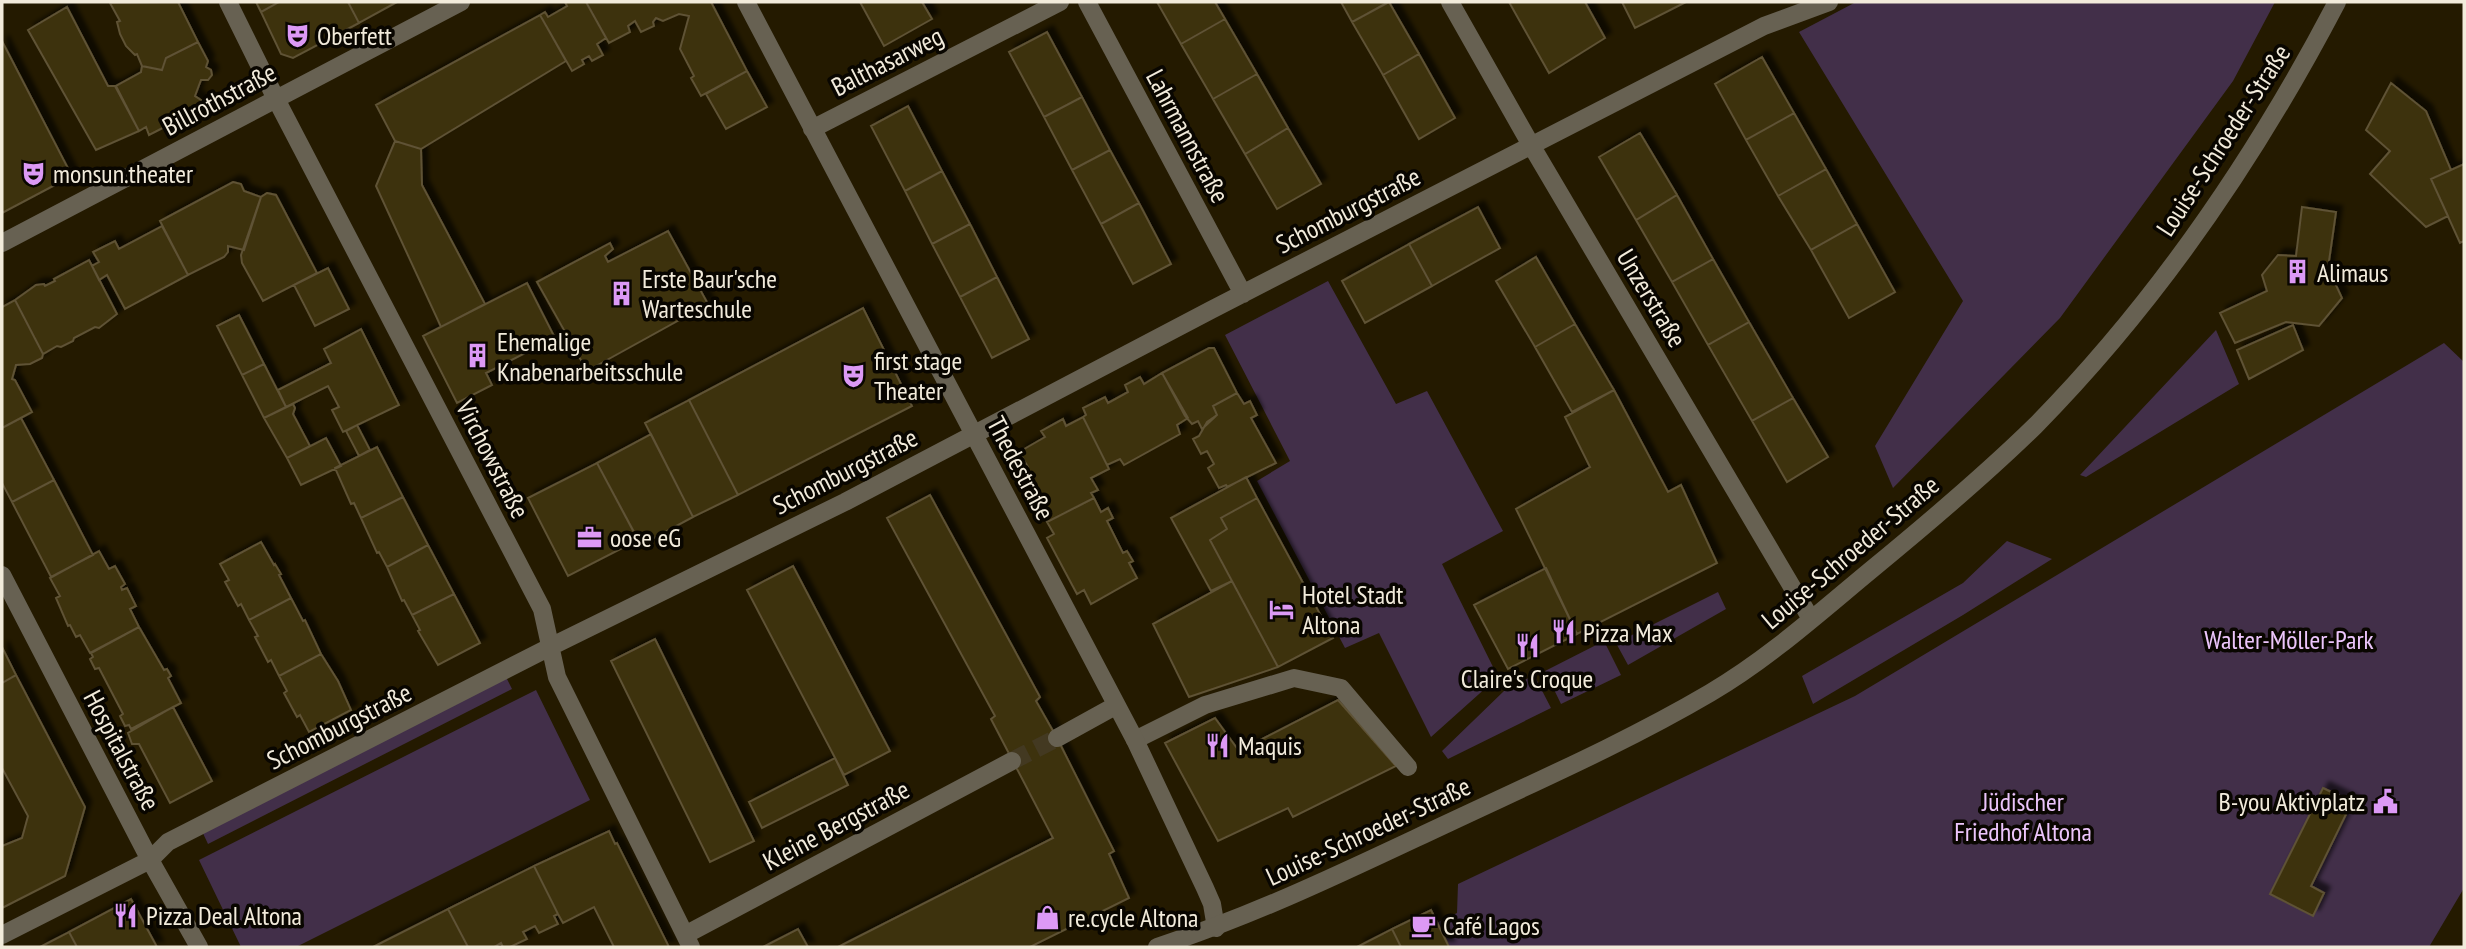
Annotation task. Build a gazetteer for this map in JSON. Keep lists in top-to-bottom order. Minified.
{"streets":{"street":["Balthasarweg","Billrothstraße","Lahrmannstraße","Louise-Schroeder-Straße","Schomburgstraße","Unzerstraße","Virchowstraße","Thedestraße","Hospitalstraße","Kleine Bergstraße"]},"crossings":[["Balthasarweg","Thedestraße"],["Billrothstraße","Virchowstraße"],["Lahrmannstraße","Schomburgstraße"],["Louise-Schroeder-Straße","Unzerstraße"],["Louise-Schroeder-Straße","Thedestraße"],["Schomburgstraße","Unzerstraße"],["Schomburgstraße","Virchowstraße"],["Schomburgstraße","Thedestraße"],["Schomburgstraße","Hospitalstraße"],["Virchowstraße","Kleine Bergstraße"]],"parks":["Walter-Möller-Park","Jüdischer Friedhof Altona"],"places":{"theatre":["Oberfett","monsun.theater","first stage Theater"],"building":["Alimaus","Erste Baur'sche Warteschule","Ehemalige Knabenarbeitsschule"],"office":["oose eG"],"hotel":["Hotel Stadt Altona"],"restaurant":["Pizza Max","Claire's Croque","Maquis","Pizza Deal Altona"],"public building":["B-you Aktivplatz"],"shop":["re.cycle Altona"],"cafe":["Café Lagos"]}}
